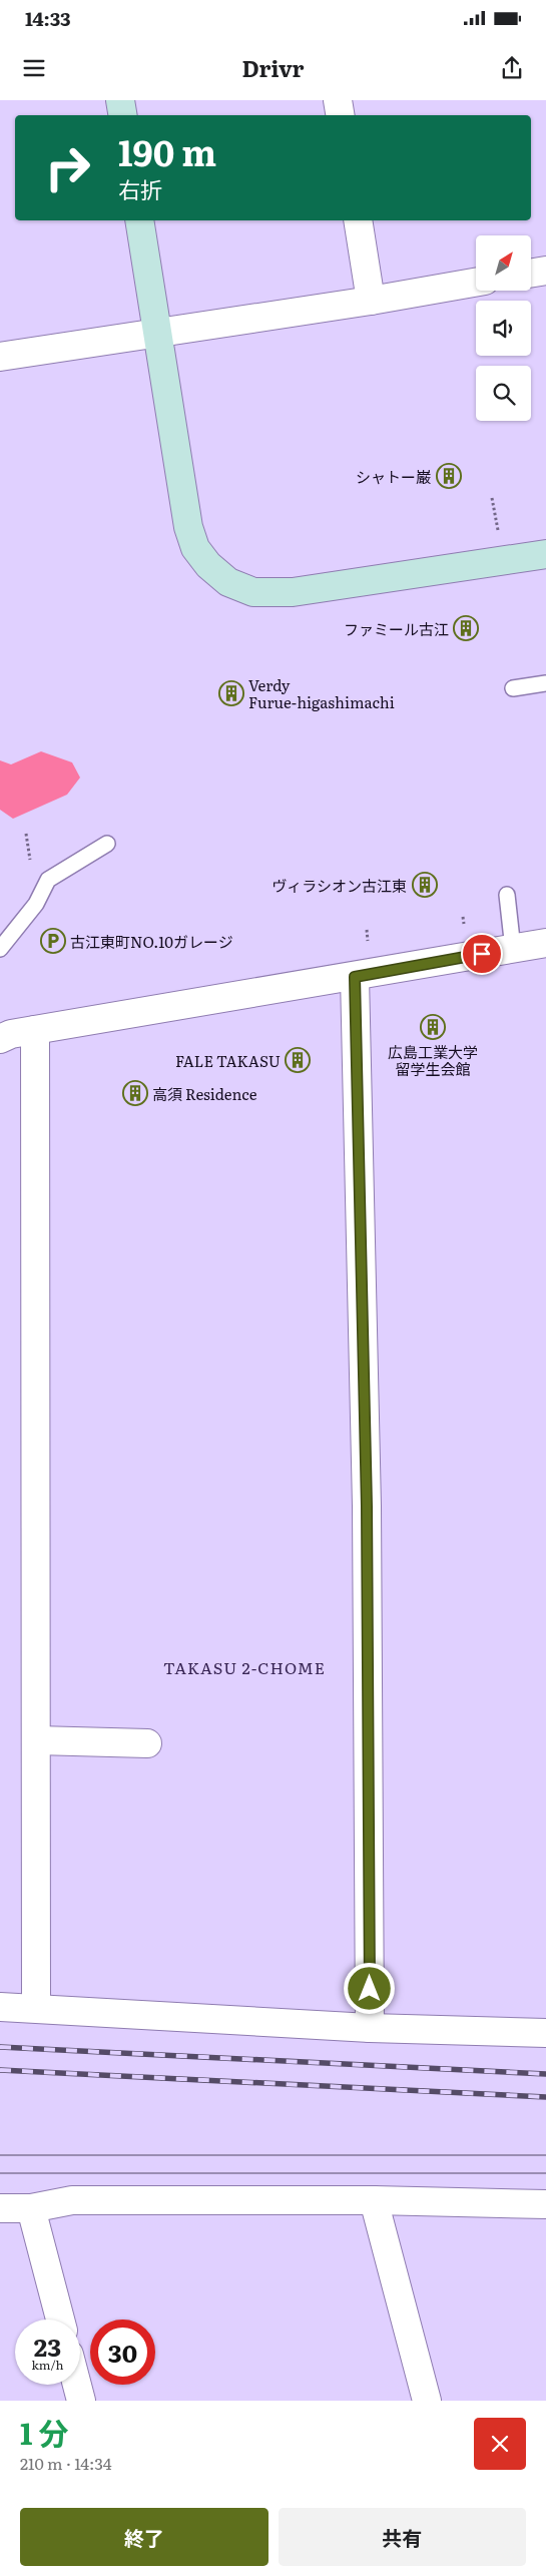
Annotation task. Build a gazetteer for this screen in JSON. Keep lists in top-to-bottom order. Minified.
{"districts":["TAKASU 2-CHOME"],"places":{"building":["シャトー巌","ファミール古江","Verdy Furue-higashimachi","ヴィラシオン古江東","広島工業大学 留学生会館","FALE TAKASU","高須 Residence"],"parking":["古江東町NO.10ガレージ"]},"north":"top right","page":{"status":"14:33","header":"Drivr","turn":["190 m","右折"],"speed":"23 km/h","limit":"30","heading":["1 分","210 m · 14:34"],"buttons":["終了","共有"]}}
